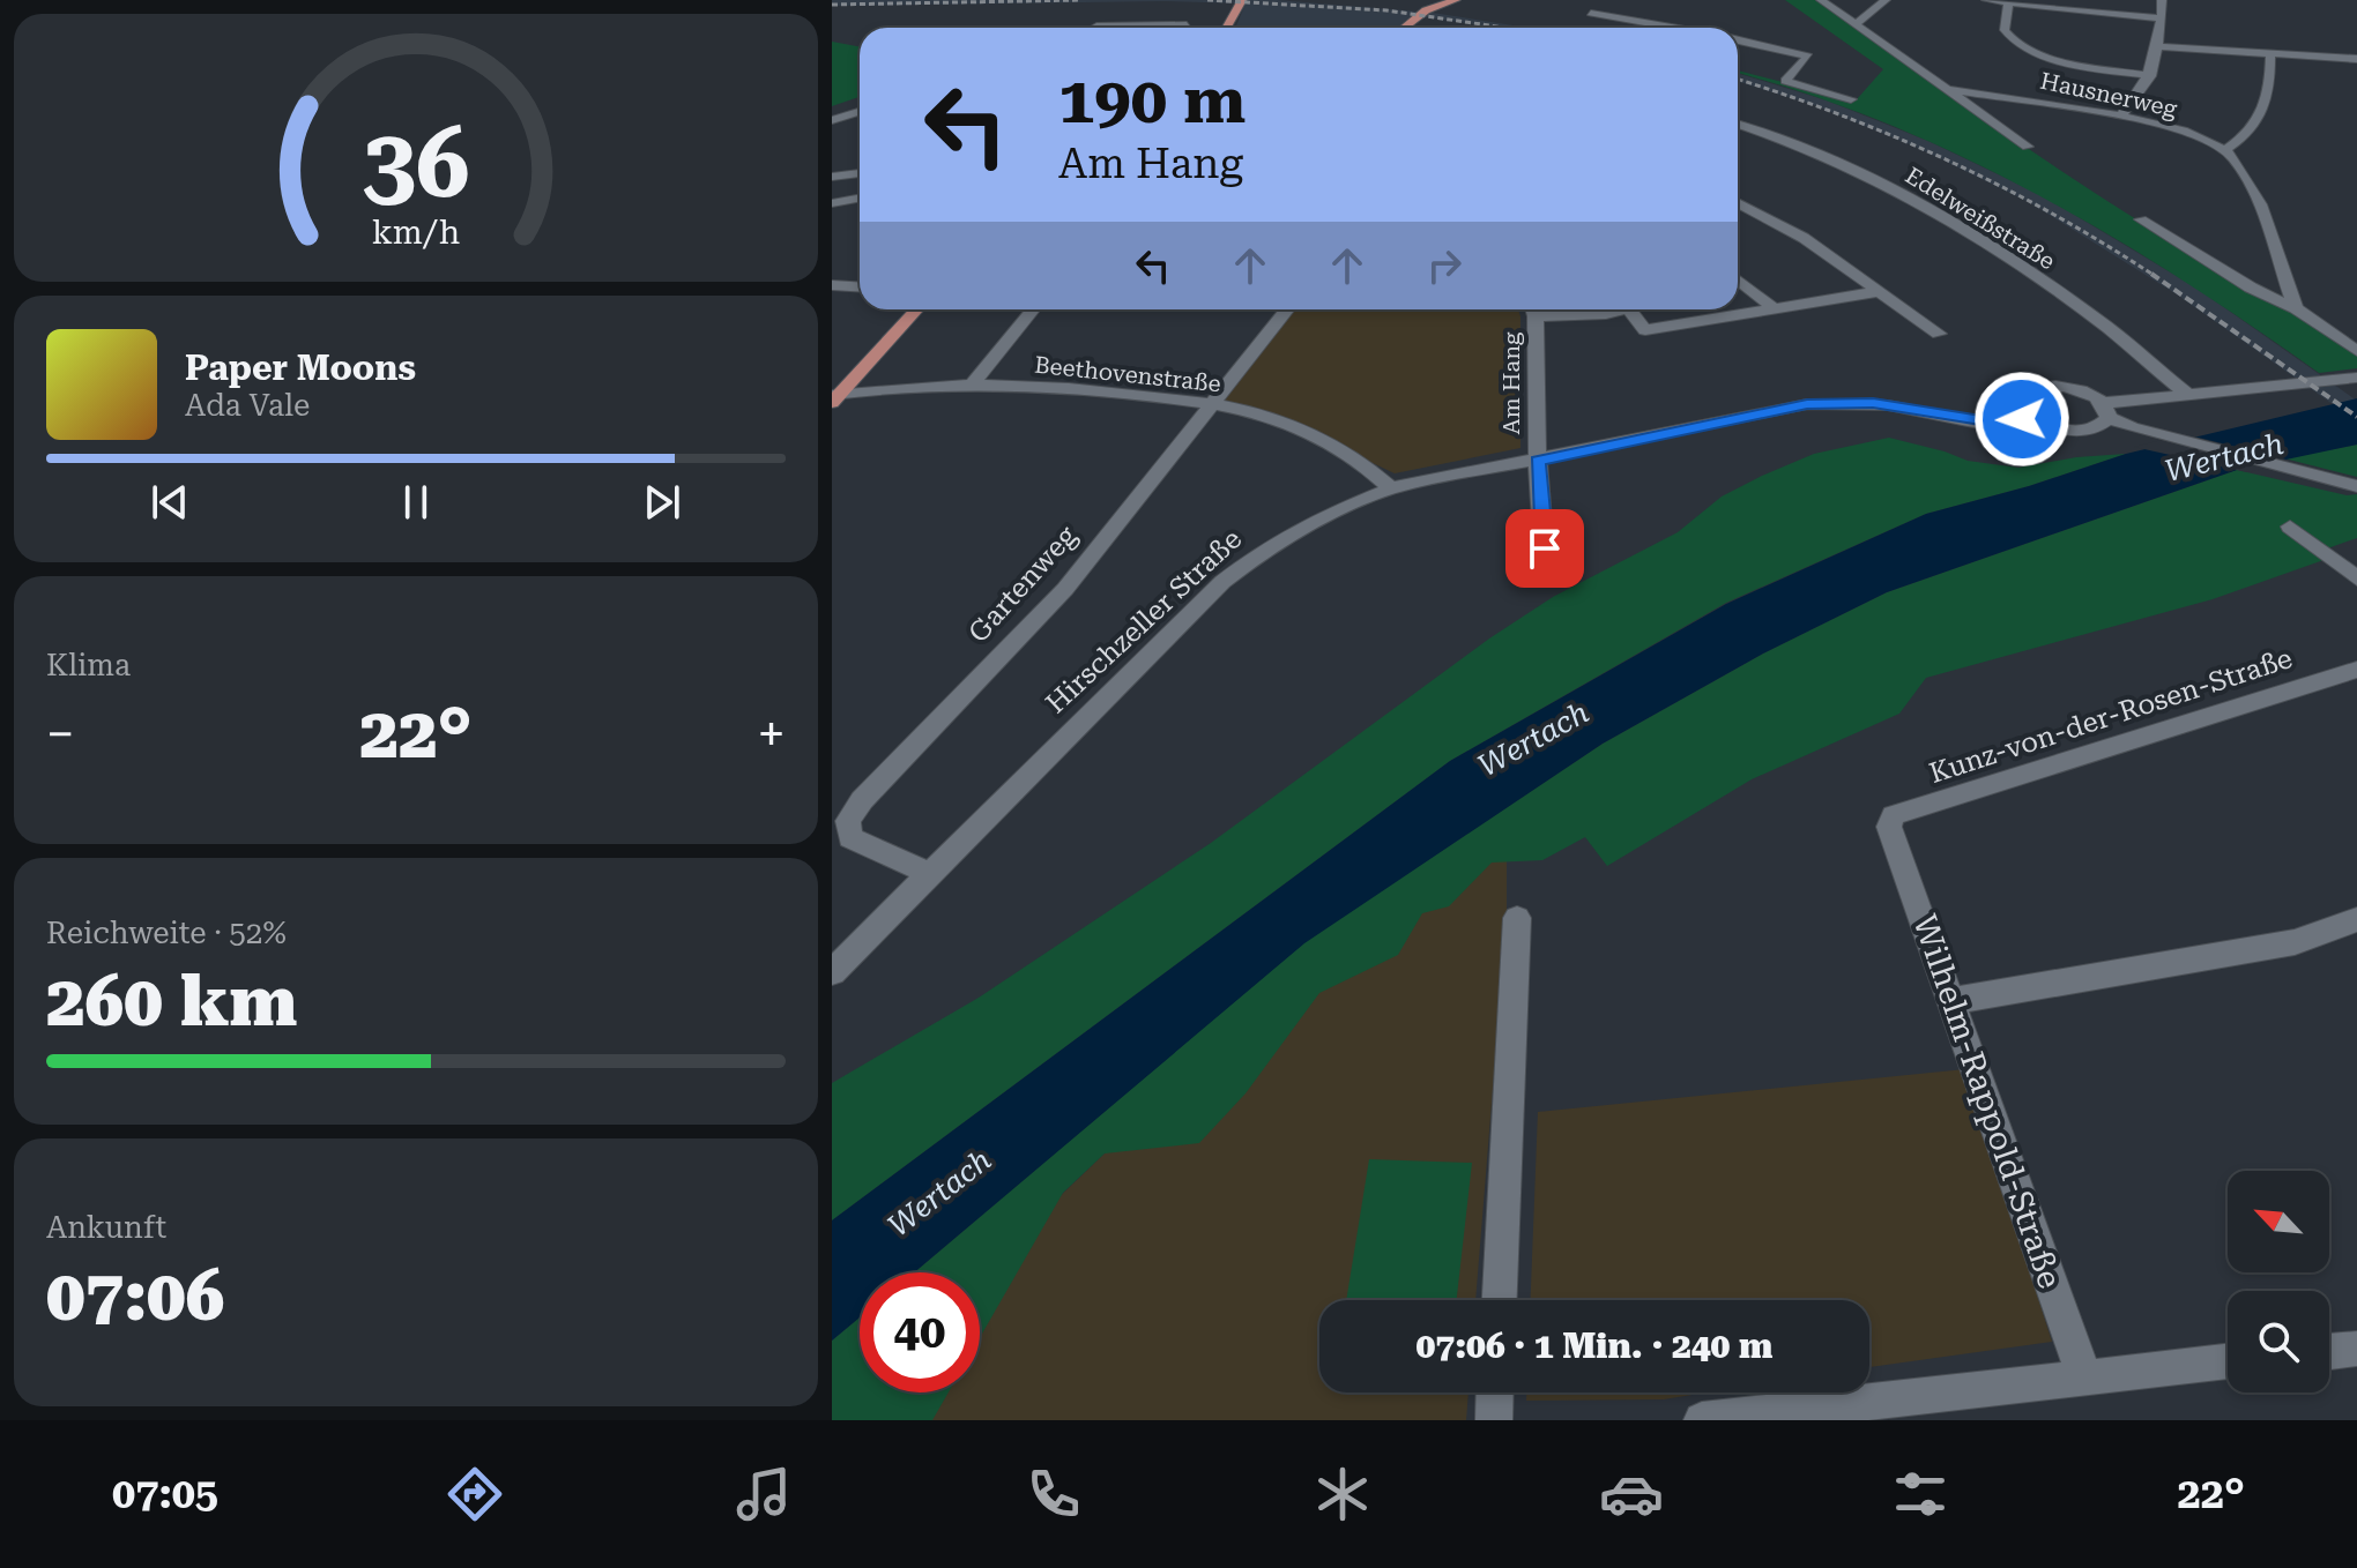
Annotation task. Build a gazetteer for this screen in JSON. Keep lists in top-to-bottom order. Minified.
{"streets":{"street":["Hausnerweg","Edelweißstraße","Beethovenstraße","Am Hang","Gartenweg","Hirschzeller Straße","Kunz-von-der-Rosen-Straße","Wilhelm-Rappold-Straße"]},"crossings":[["Beethovenstraße","Gartenweg"],["Beethovenstraße","Hirschzeller Straße"],["Am Hang","Hirschzeller Straße"],["Gartenweg","Hirschzeller Straße"],["Kunz-von-der-Rosen-Straße","Wilhelm-Rappold-Straße"]],"water":["Wertach"],"north":"top left","page":{"turn":["190 m","Am Hang"],"song":["Paper Moons","Ada Vale"],"tile":["Klima",["Reichweite · 52%","260 km"],["Ankunft","07:06"]],"heat":["−","22°","+"],"limit":"40","trip":"07:06 · 1 Min. · 240 m","tabs":["07:05","22°"],"gauge":["36","km/h"]}}
